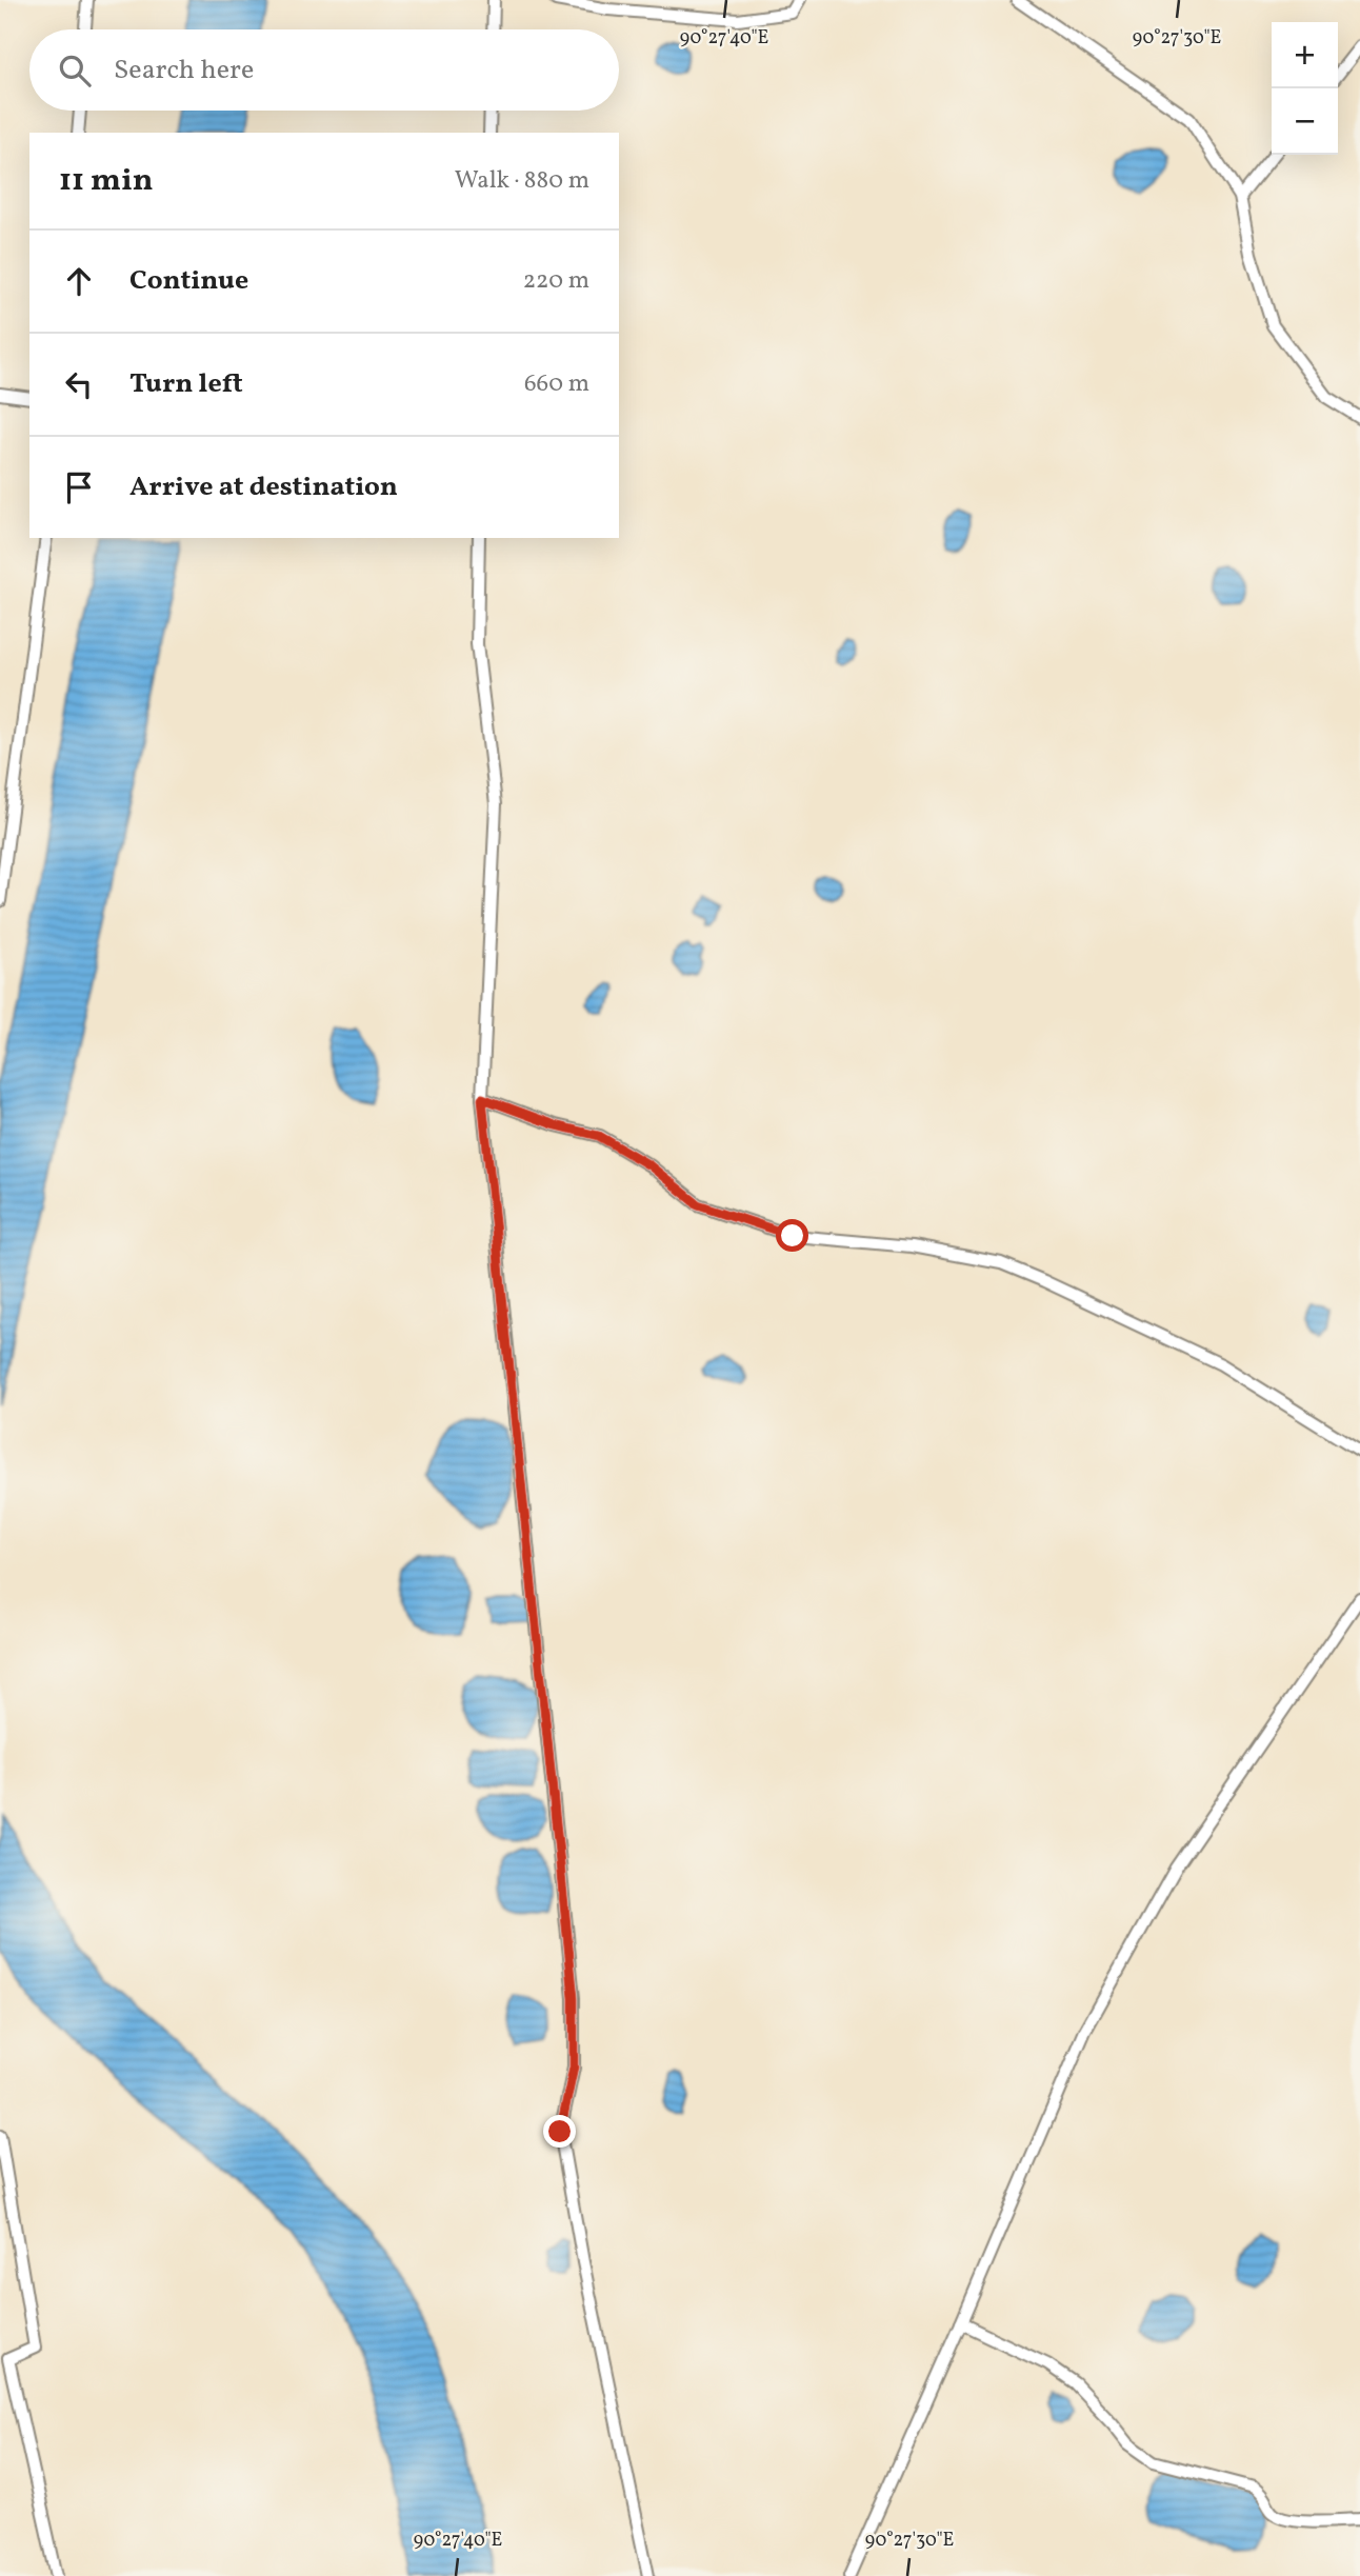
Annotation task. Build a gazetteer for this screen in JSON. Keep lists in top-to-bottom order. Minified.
{"page":{"map_buttons":["+","−"],"search":"Search here","heading":["11 min","Walk · 880 m"],"list":[["Continue","220 m"],["Turn left","660 m"],"Arrive at destination"]},"coordinates":["90°27'40\"E","90°27'30\"E"]}
